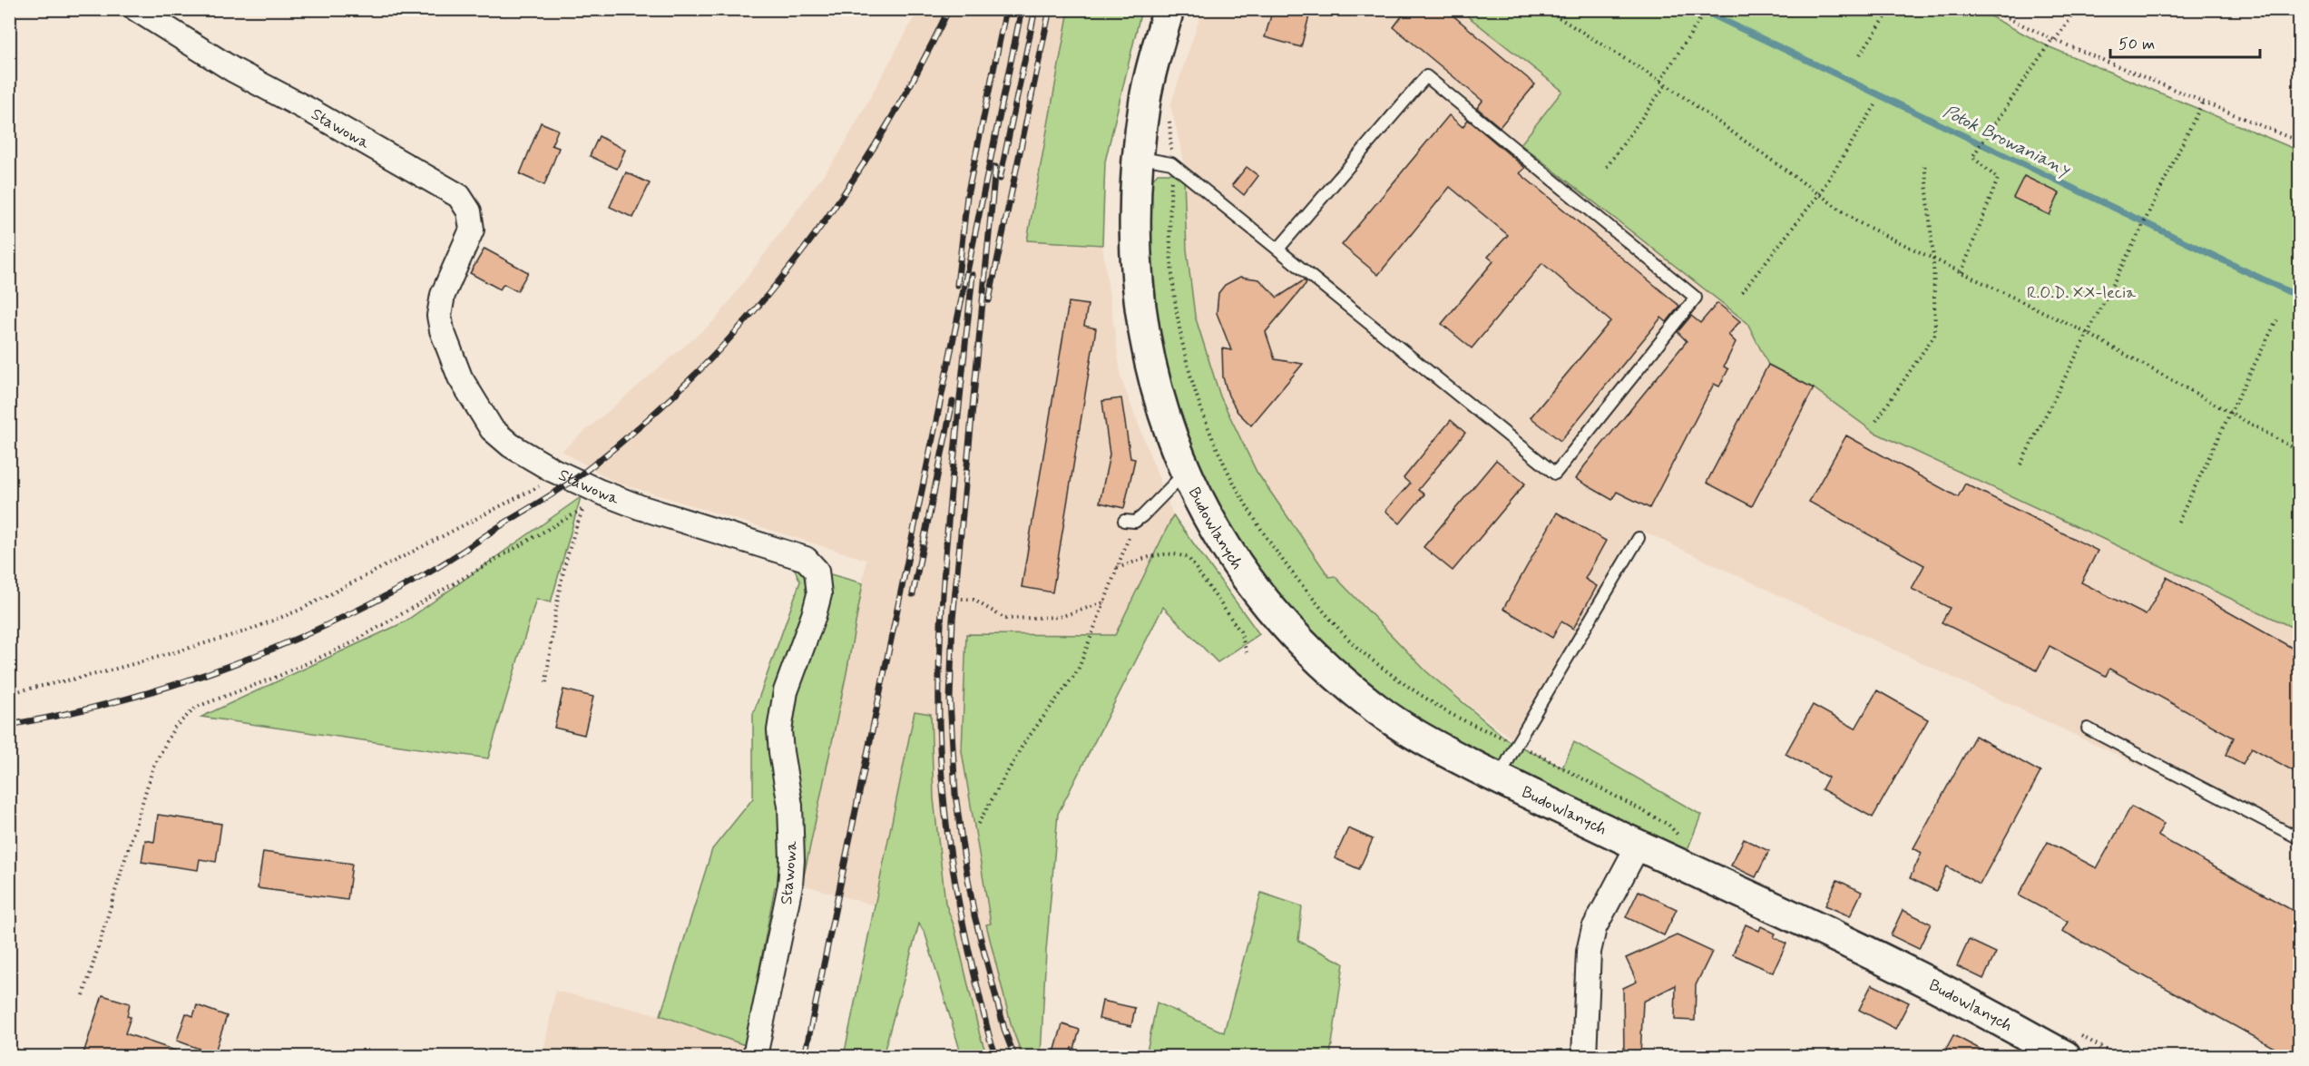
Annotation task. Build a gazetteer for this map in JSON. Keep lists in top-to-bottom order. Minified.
{"streets":{"street":["Stawowa","Budowlanych"]},"water":["Potok Browaniany"],"parks":["R.O.D. XX-lecia"],"scale_bar":"50 m"}
